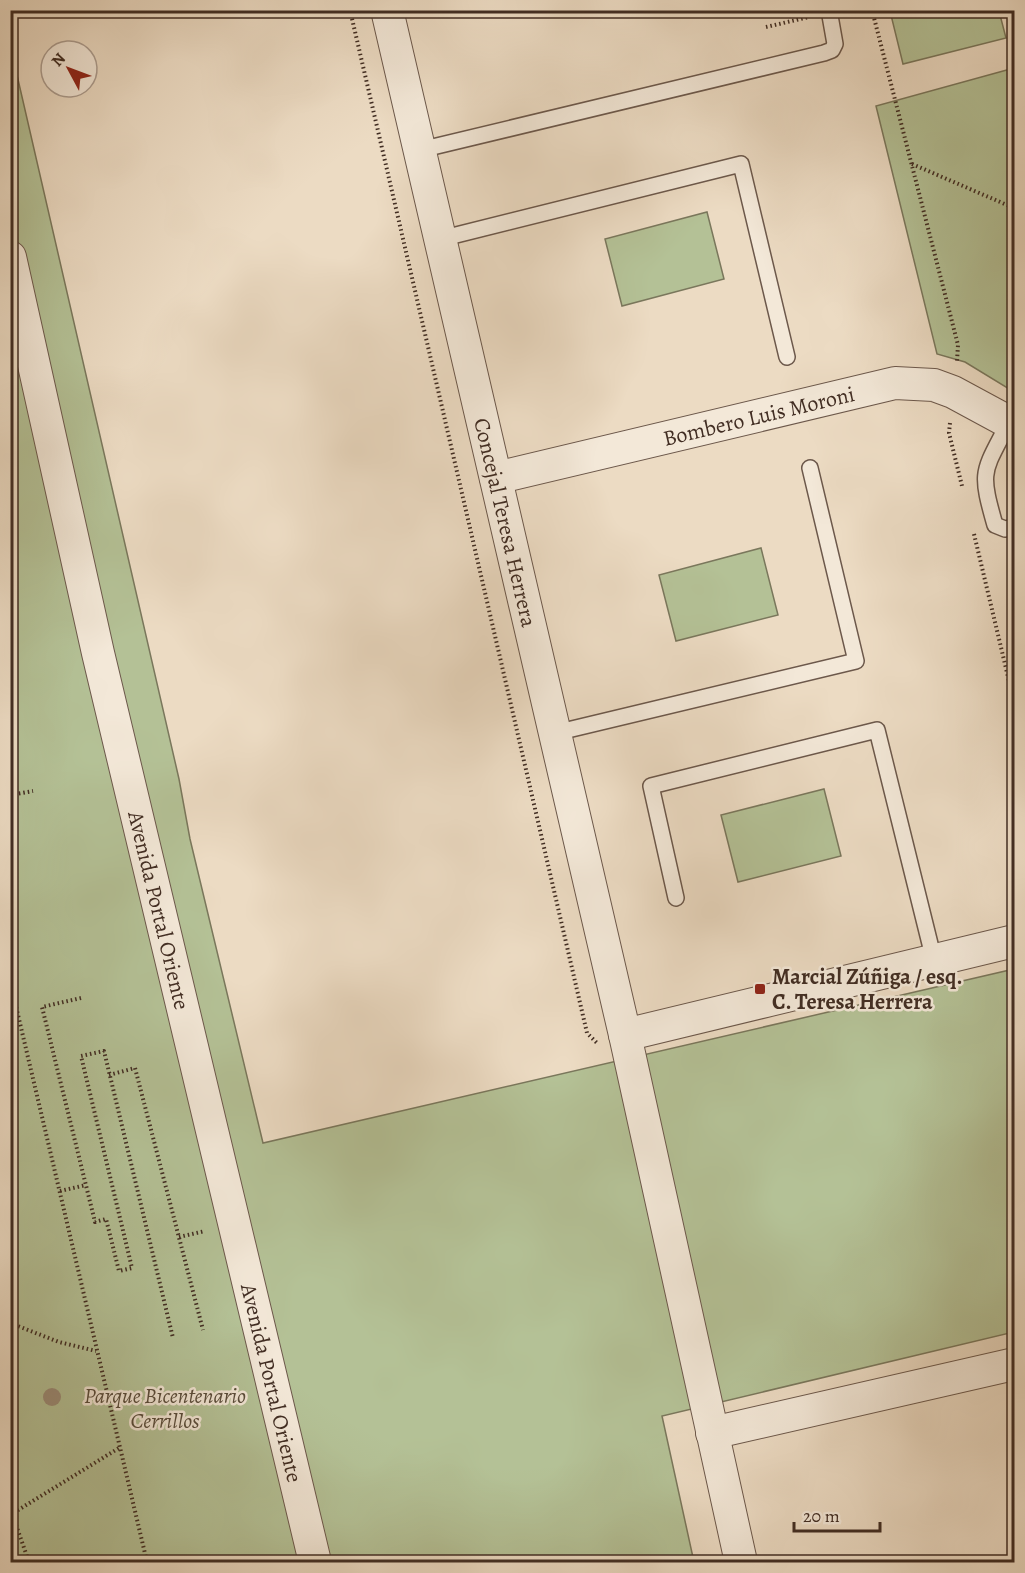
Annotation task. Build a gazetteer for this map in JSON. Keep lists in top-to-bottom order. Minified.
{"streets":{"street":["Bombero Luis Moroni","Concejal Teresa Herrera","Avenida Portal Oriente"]},"crossings":[["Bombero Luis Moroni","Concejal Teresa Herrera"]],"parks":["Parque Bicentenario Cerrillos"],"places":{"transit":["Marcial Zúñiga / esq. C. Teresa Herrera"]},"scale_bar":"20 m","north":"top left"}
